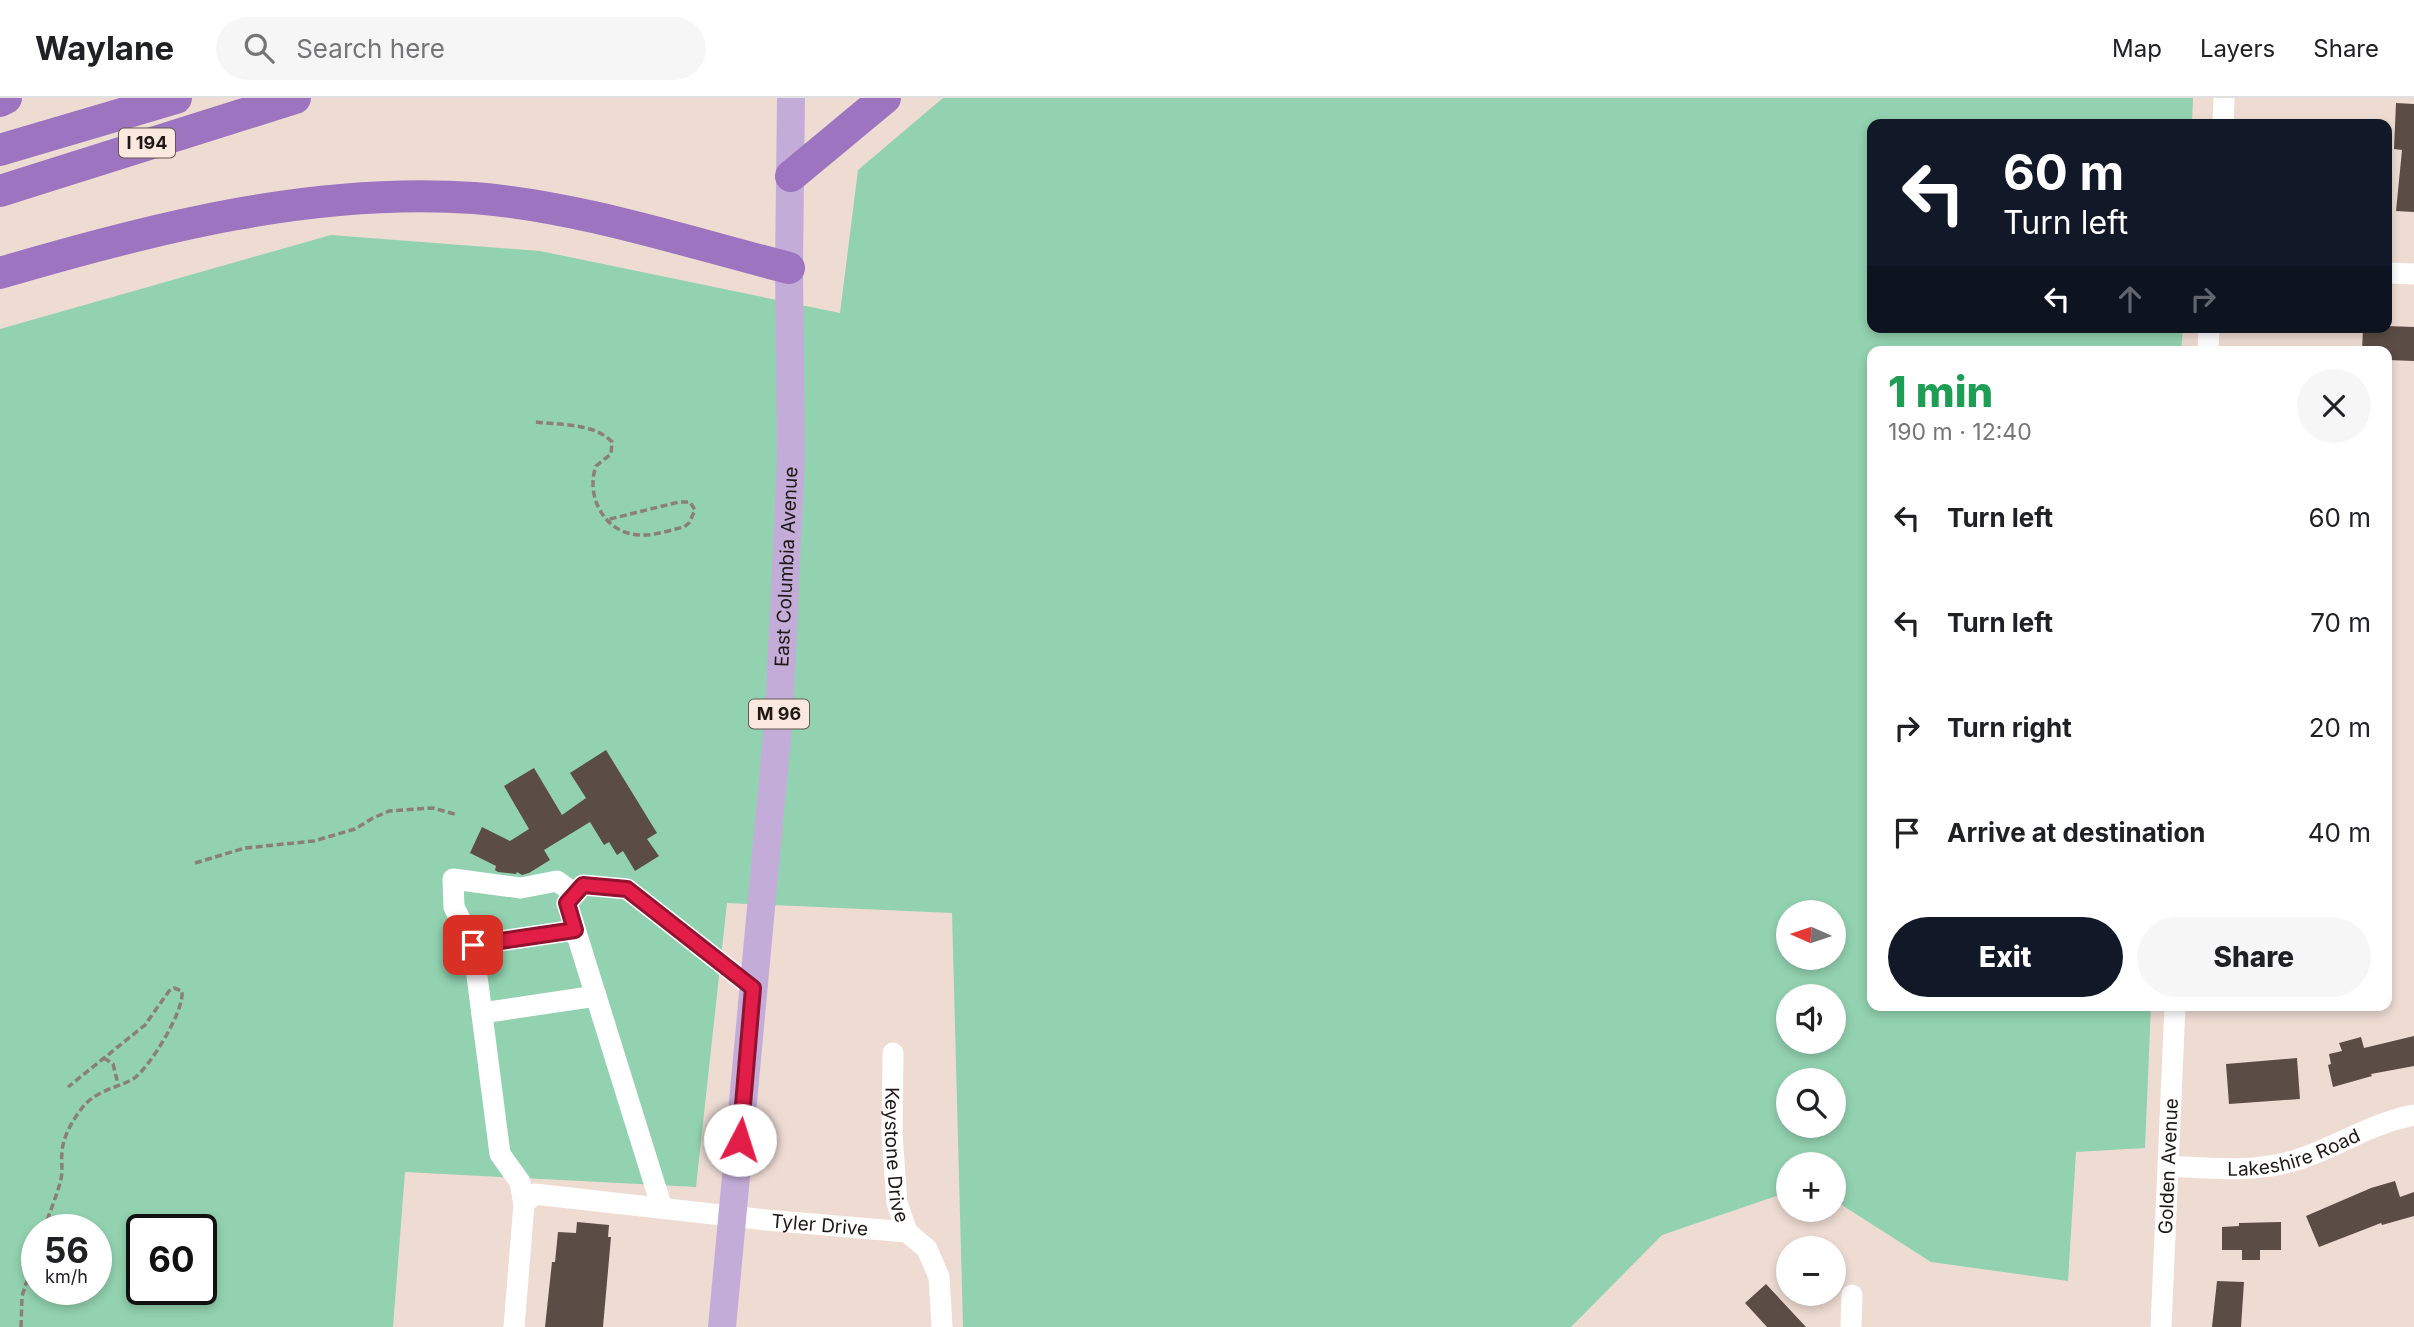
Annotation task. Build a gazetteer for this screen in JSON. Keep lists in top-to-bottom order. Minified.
{"streets":{"highway":["I 194"],"main road":["East Columbia Avenue","M 96"],"street":["Lakeshire Road","Keystone Drive","Golden Avenue","Tyler Drive"]},"crossings":[["East Columbia Avenue","Tyler Drive"],["Lakeshire Road","Golden Avenue"],["Keystone Drive","Tyler Drive"]],"north":"left","page":{"header":"Waylane","search":"Search here","nav":["Map","Layers","Share"],"turn":["60 m","Turn left"],"heading":["1 min","190 m · 12:40"],"list":[{"name":"Turn left","value":"60 m"},{"name":"Turn left","value":"70 m"},{"name":"Turn right","value":"20 m"},{"name":"Arrive at destination","value":"40 m"}],"map_buttons":["+","−"],"buttons":["Exit","Share"],"speed":"56 km/h","limit":"60"}}
